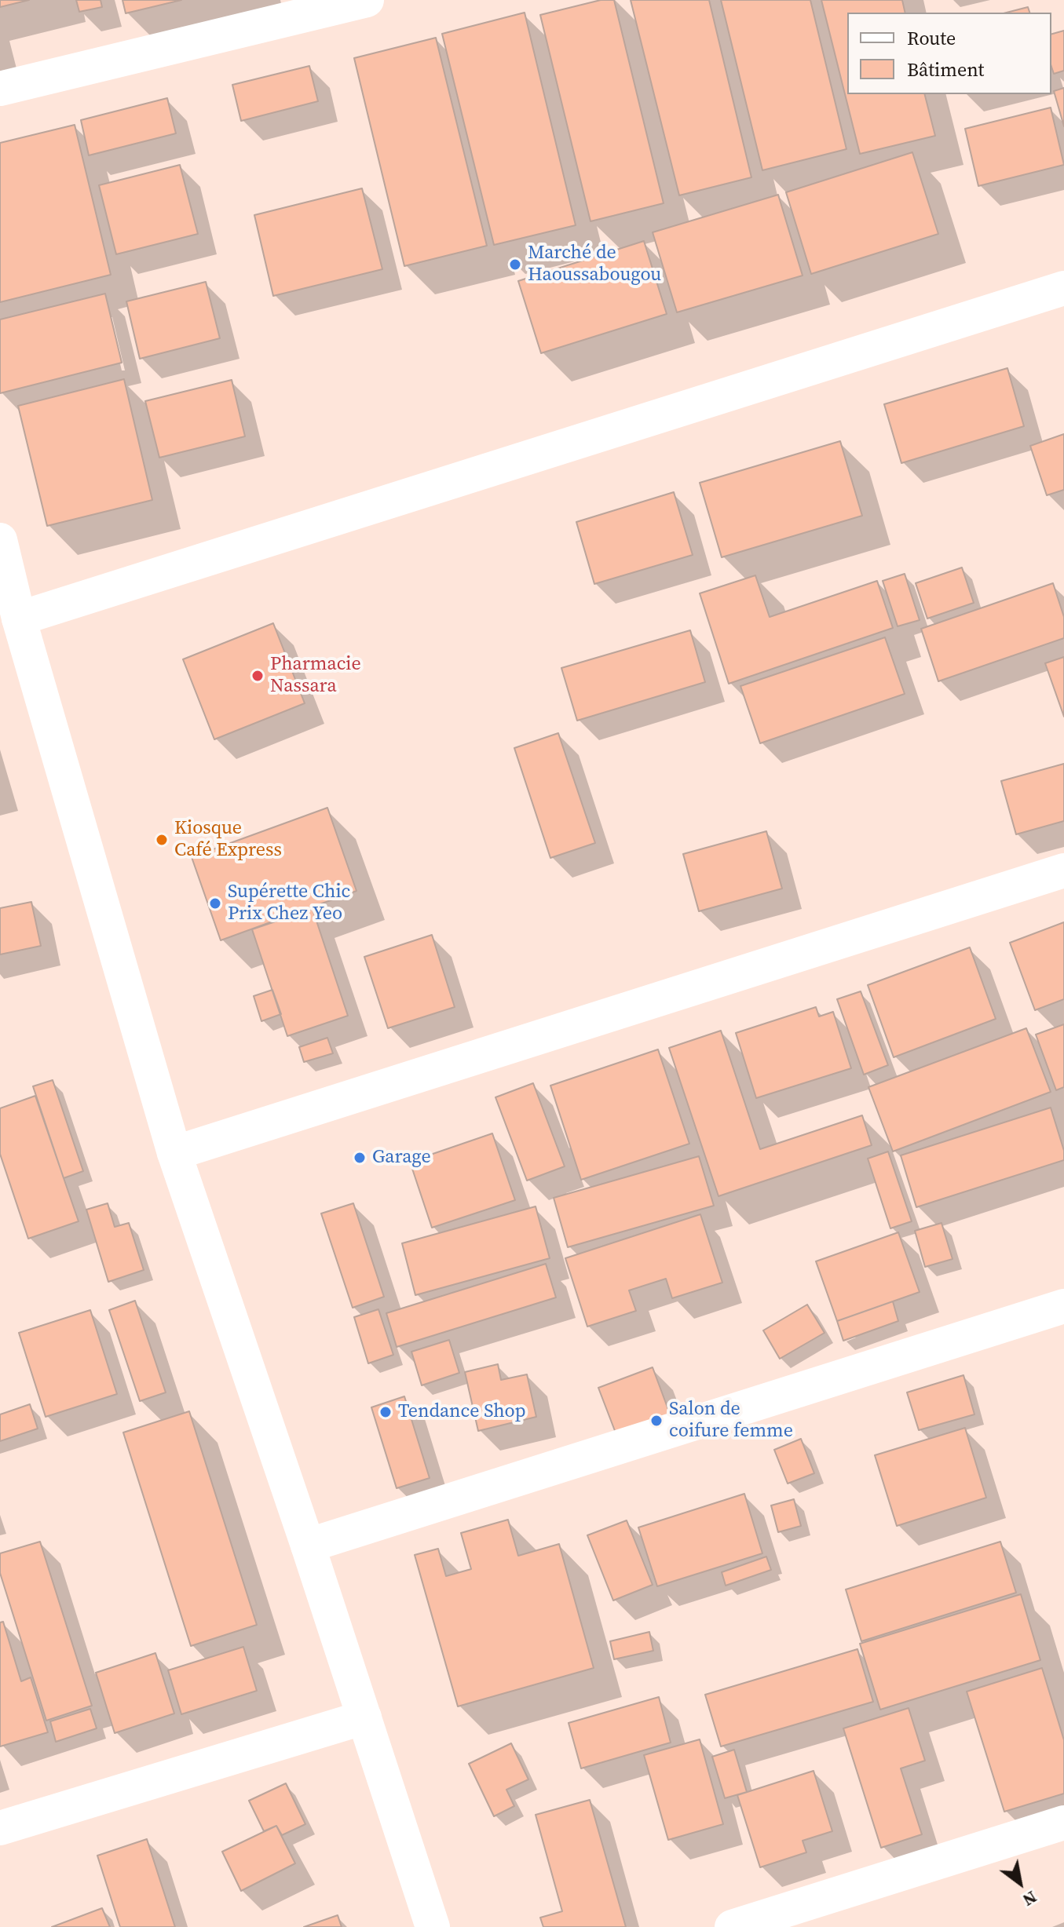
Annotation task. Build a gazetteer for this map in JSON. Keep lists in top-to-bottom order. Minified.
{"places":["Marché de Haoussabougou","Pharmacie Nassara","Kiosque Café Express","Supérette Chic Prix Chez Yeo","Garage","Tendance Shop","Salon de coifure femme"],"legend":["Route","Bâtiment"],"north":"bottom right"}
